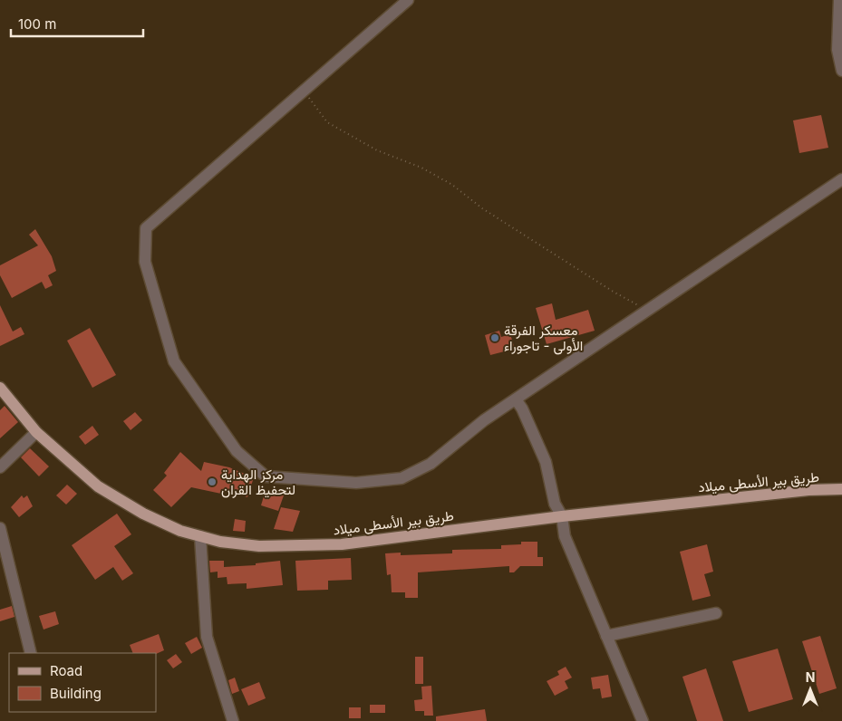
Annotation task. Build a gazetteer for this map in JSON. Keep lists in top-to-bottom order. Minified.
{"streets":{"main road":["طريق بير الأسطى ميلاد"]},"places":["معسكر الفرقة الأولى - تاجوراء","مركز الهداية لتحفيظ القران"],"legend":["Road","Building"],"scale_bar":"100 m","north":"top"}
